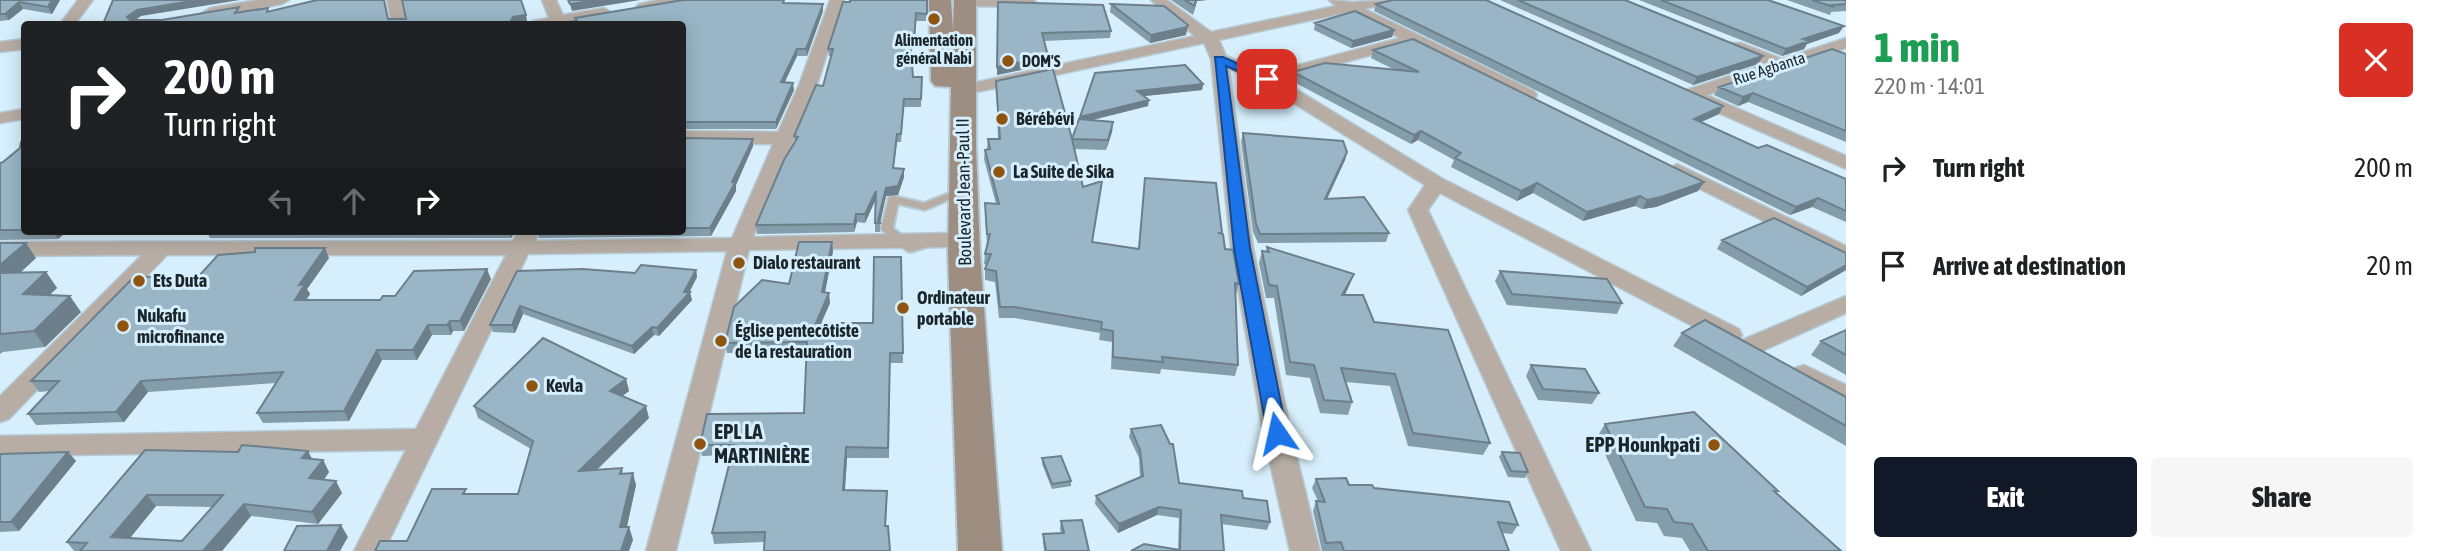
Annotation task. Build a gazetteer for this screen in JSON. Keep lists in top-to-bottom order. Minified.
{"streets":{"main road":["Boulevard Jean-Paul II"],"street":["Rue Agbanta"]},"places":["Alimentation général Nabi","DOM'S","Bérébévi","La Suite de Sika","Dialo restaurant","Ets Duta","Ordinateur portable","Nukafu microfinance","Église pentecôtiste de la restauration","Kevla","EPL LA MARTINIÈRE","EPP Hounkpati"],"page":{"heading":["1 min","220 m · 14:01"],"turn":["200 m","Turn right"],"list":[{"name":"Turn right","value":"200 m"},{"name":"Arrive at destination","value":"20 m"}],"buttons":["Exit","Share"]}}
